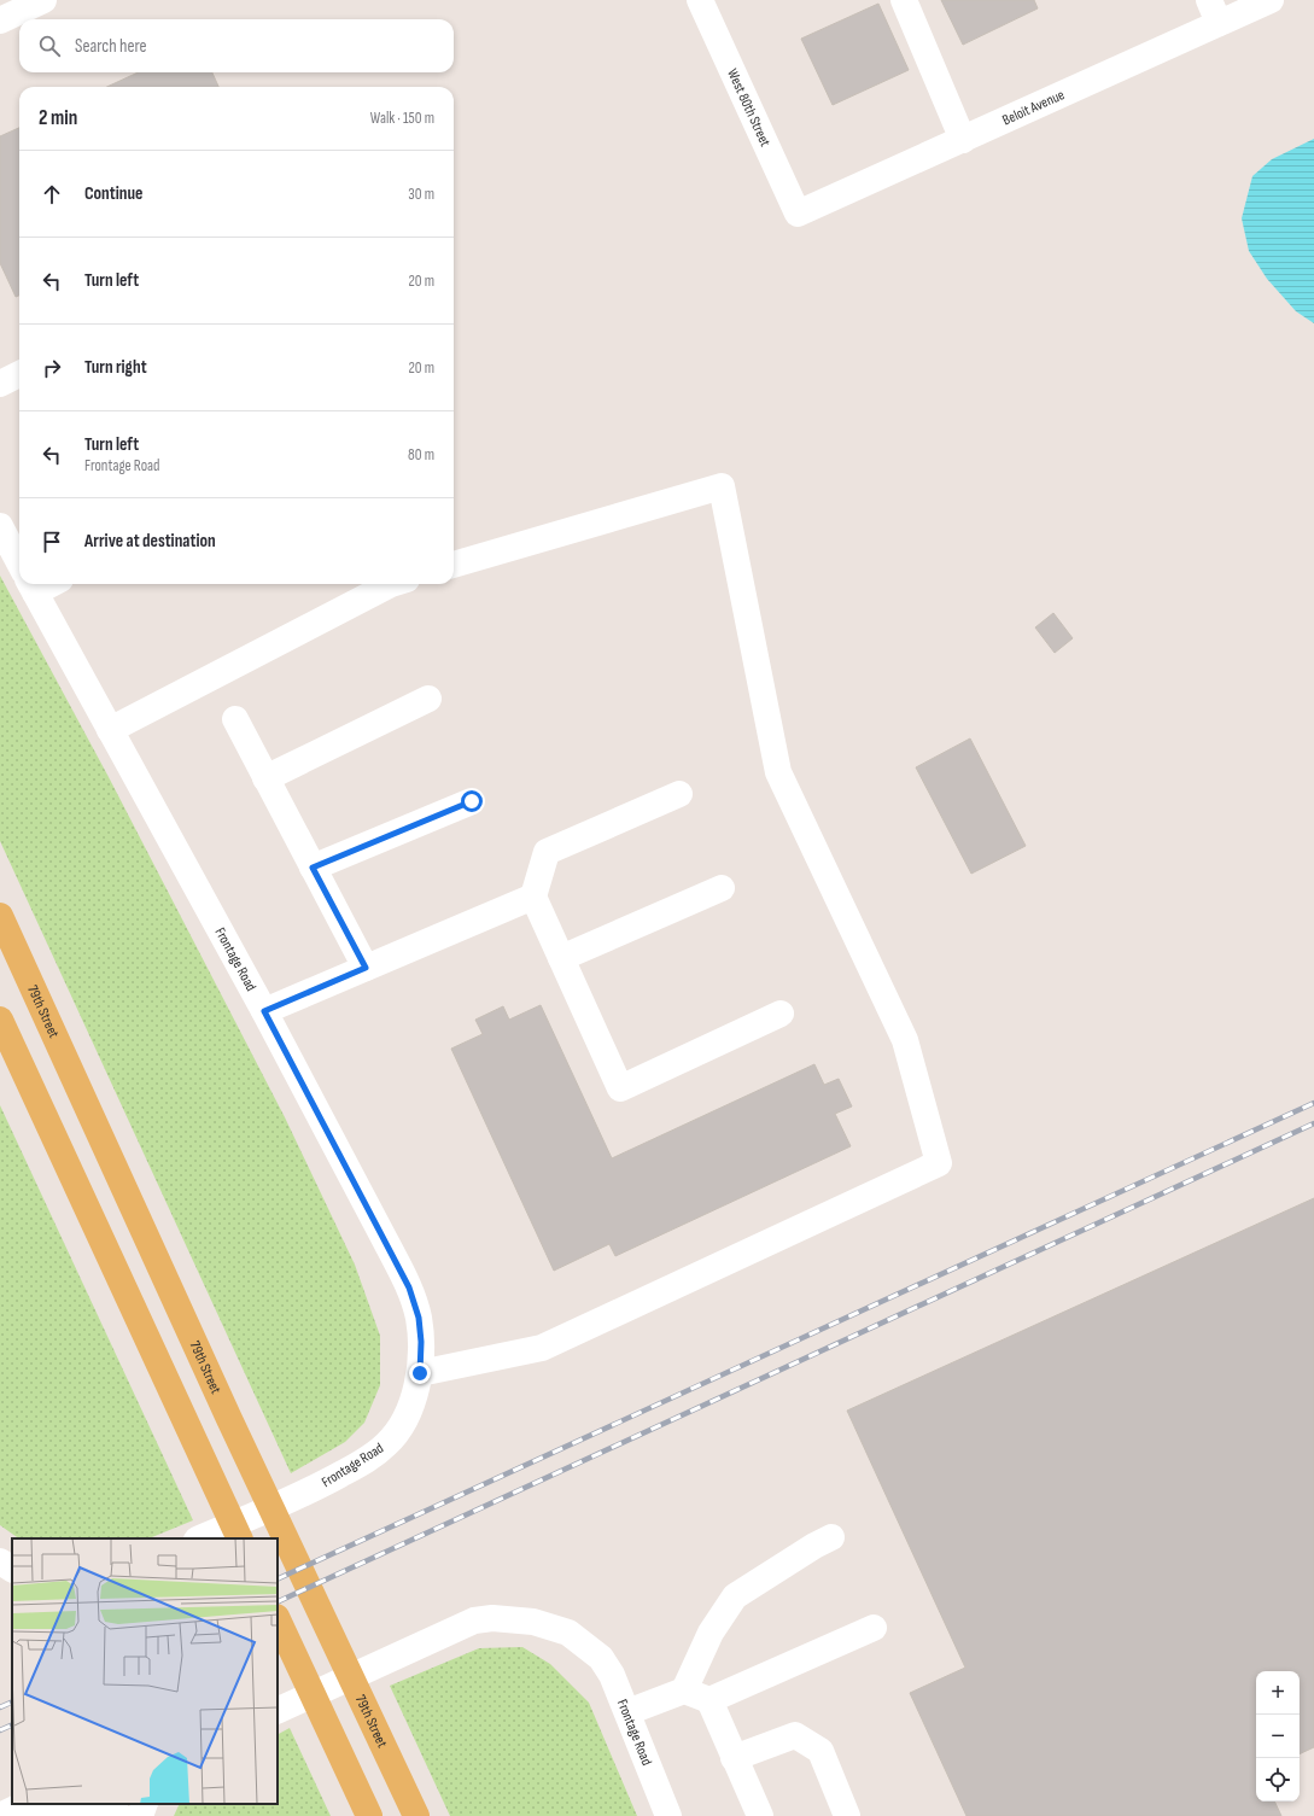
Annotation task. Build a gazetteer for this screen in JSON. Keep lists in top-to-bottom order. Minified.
{"streets":{"main road":["79th Street"],"street":["West 80th Street","Beloit Avenue","Frontage Road"]},"crossings":[["West 80th Street","Beloit Avenue"]],"page":{"search":"Search here","heading":["2 min","Walk · 150 m"],"list":[["Continue","30 m"],["Turn left","20 m"],["Turn right","20 m"],["Turn left","Frontage Road","80 m"],"Arrive at destination"],"map_buttons":["+","−"]}}
